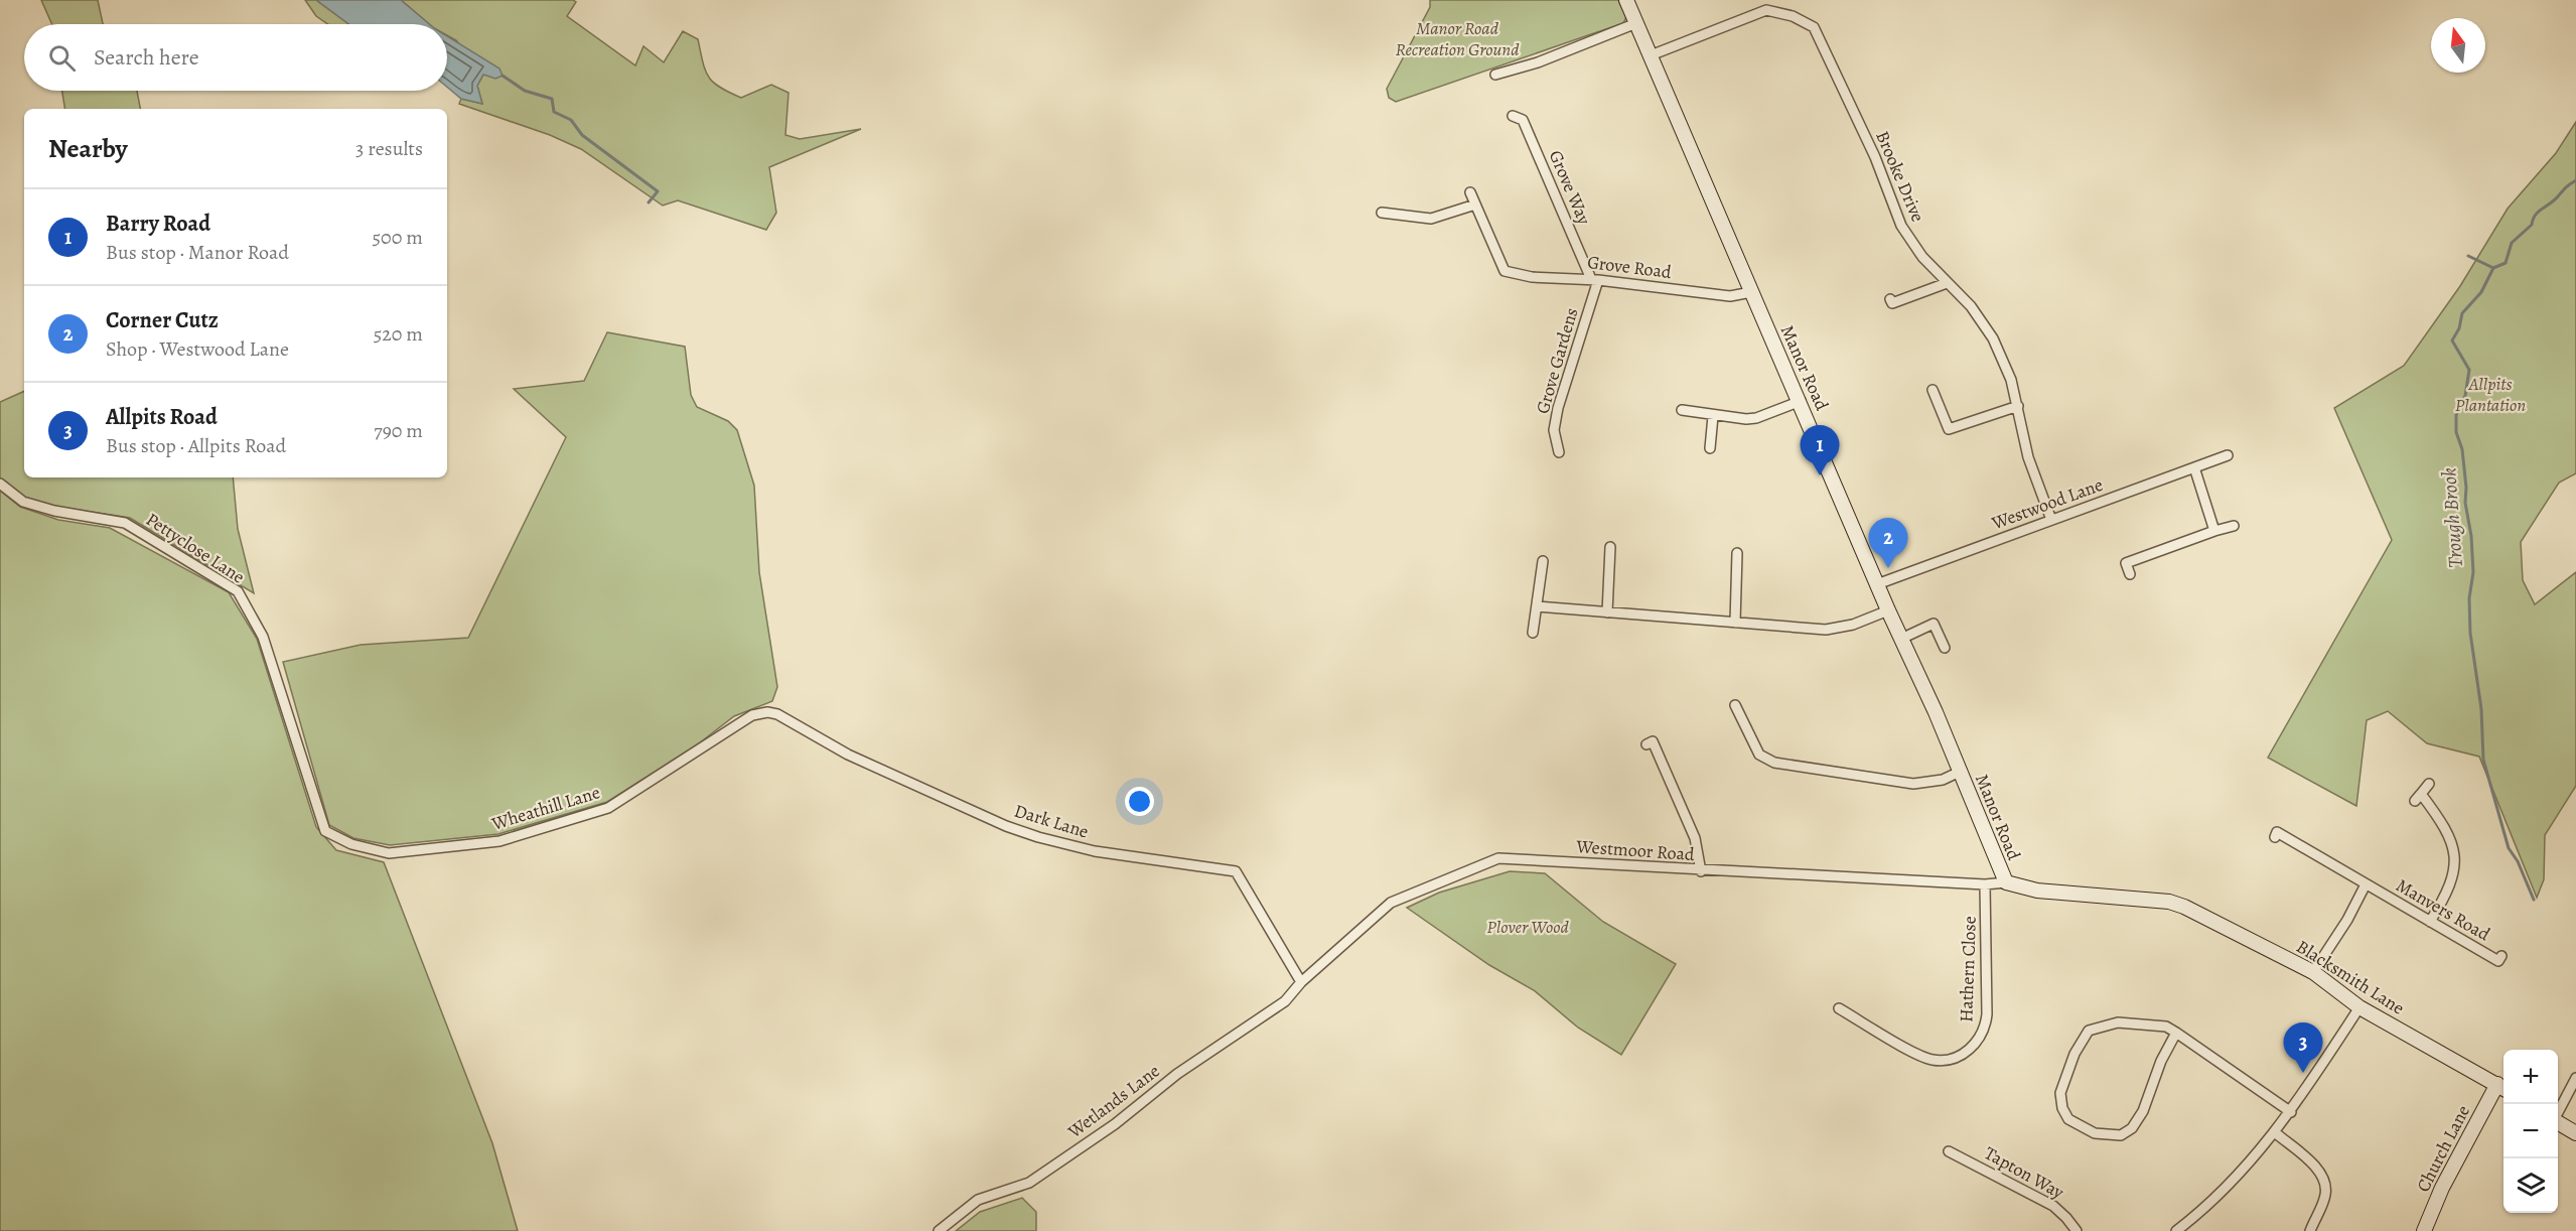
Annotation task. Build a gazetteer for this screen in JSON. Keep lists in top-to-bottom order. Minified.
{"streets":{"street":["Brooke Drive","Grove Way","Grove Road","Grove Gardens","Manor Road","Westwood Lane","Pettyclose Lane","Wheathill Lane","Dark Lane","Westmoor Road","Manvers Road","Hathern Close","Blacksmith Lane","Wetlands Lane","Church Lane","Tapton Way"]},"crossings":[["Brooke Drive","Manor Road"],["Brooke Drive","Westwood Lane"],["Grove Way","Grove Road"],["Grove Way","Grove Gardens"],["Grove Road","Grove Gardens"],["Grove Road","Manor Road"],["Manor Road","Westwood Lane"],["Manor Road","Westmoor Road"],["Manor Road","Blacksmith Lane"],["Pettyclose Lane","Wheathill Lane"],["Wheathill Lane","Dark Lane"],["Dark Lane","Westmoor Road"],["Dark Lane","Wetlands Lane"],["Westmoor Road","Hathern Close"],["Westmoor Road","Blacksmith Lane"],["Westmoor Road","Wetlands Lane"],["Blacksmith Lane","Church Lane"]],"water":["Trough Brook"],"parks":["Manor Road Recreation Ground","Allpits Plantation","Plover Wood"],"north":"top","page":{"search":"Search here","heading":["Nearby","3 results"],"list":[{"mark":"1","name":"Barry Road","note":"Bus stop · Manor Road","value":"500 m"},{"mark":"2","name":"Corner Cutz","note":"Shop · Westwood Lane","value":"520 m"},{"mark":"3","name":"Allpits Road","note":"Bus stop · Allpits Road","value":"790 m"}],"pins":["1","2","3"],"map_buttons":["+","−"]}}
